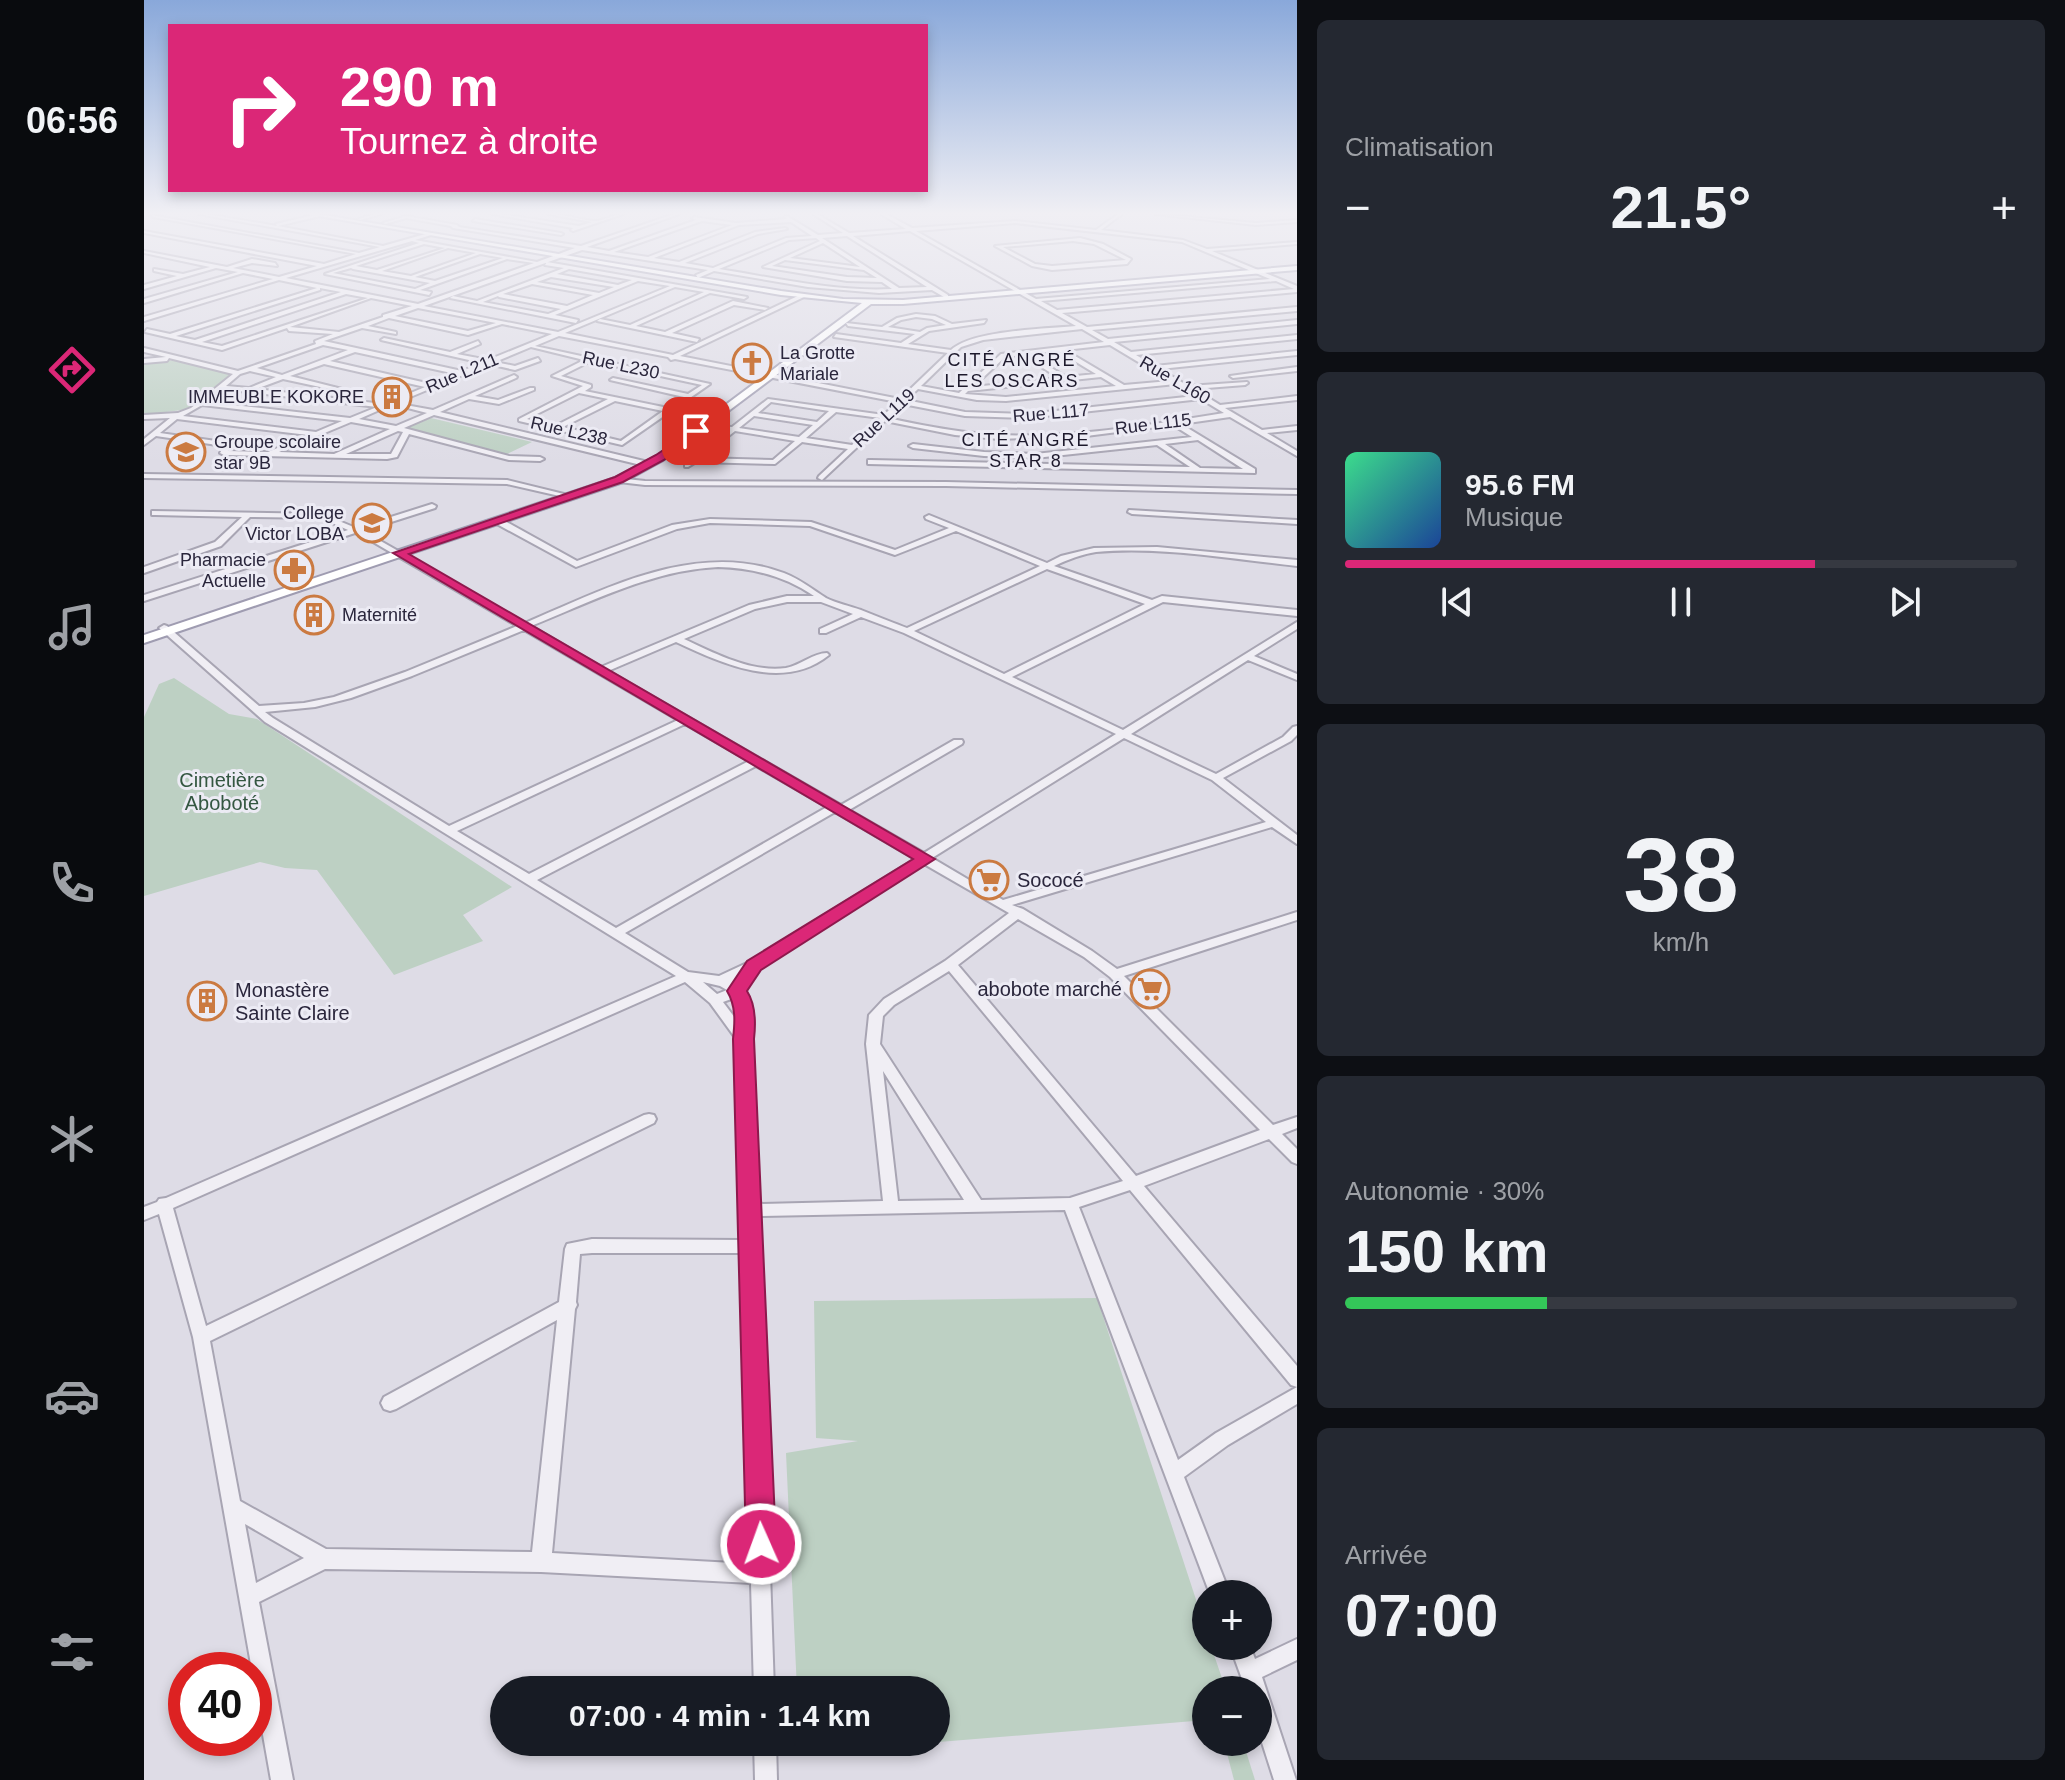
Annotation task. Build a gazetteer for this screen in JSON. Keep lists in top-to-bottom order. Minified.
{"streets":{"street":["Rue L230","Rue L211","Rue L160","Rue L117","Rue L119","Rue L115","Rue L238"]},"crossings":[["Rue L230","Rue L211"],["Rue L211","Rue L117"],["Rue L160","Rue L117"],["Rue L160","Rue L119"],["Rue L160","Rue L115"],["Rue L117","Rue L119"],["Rue L119","Rue L115"]],"districts":["CITÉ ANGRÉ LES OSCARS","CITÉ ANGRÉ STAR 8"],"parks":["Cimetière Aboboté"],"places":{"church":["La Grotte Mariale"],"building":["IMMEUBLE KOKORE","Maternité","Monastère Sainte Claire"],"school or university":["Groupe scolaire star 9B","College Victor LOBA"],"pharmacy":["Pharmacie Actuelle"],"supermarket":["Sococé","abobote marché"]},"page":{"tabs":"06:56","tile":["Climatisation",["38","km/h"],["Autonomie · 30%","150 km"],["Arrivée","07:00"]],"turn":["290 m","Tournez à droite"],"heat":["−","21.5°","+"],"song":["95.6 FM","Musique"],"map_buttons":["+","−"],"limit":"40","trip":"07:00 · 4 min · 1.4 km"}}
